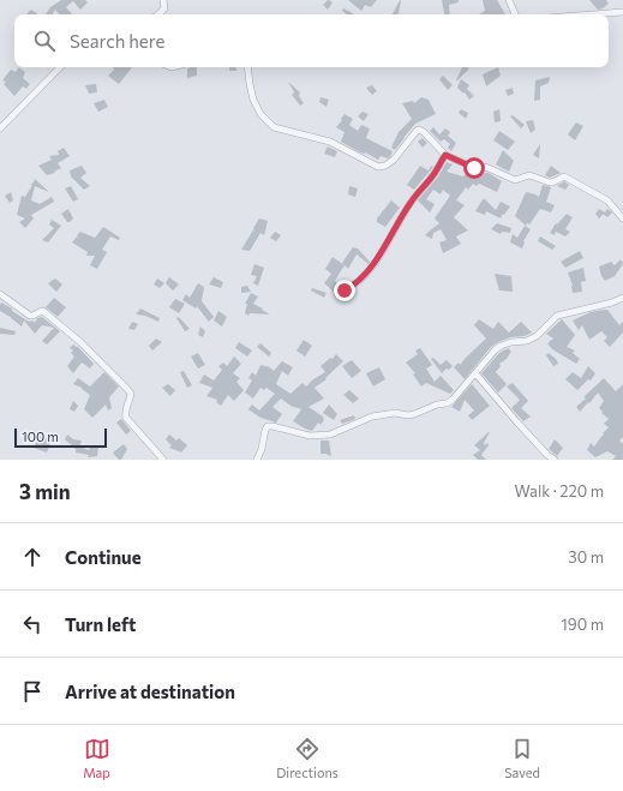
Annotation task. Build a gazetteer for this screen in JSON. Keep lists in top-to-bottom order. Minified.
{"scale_bar":"100 m","page":{"search":"Search here","scale":"100 m","heading":["3 min","Walk · 220 m"],"list":[["Continue","30 m"],["Turn left","190 m"],"Arrive at destination"],"nav":["Map","Directions","Saved"]}}
